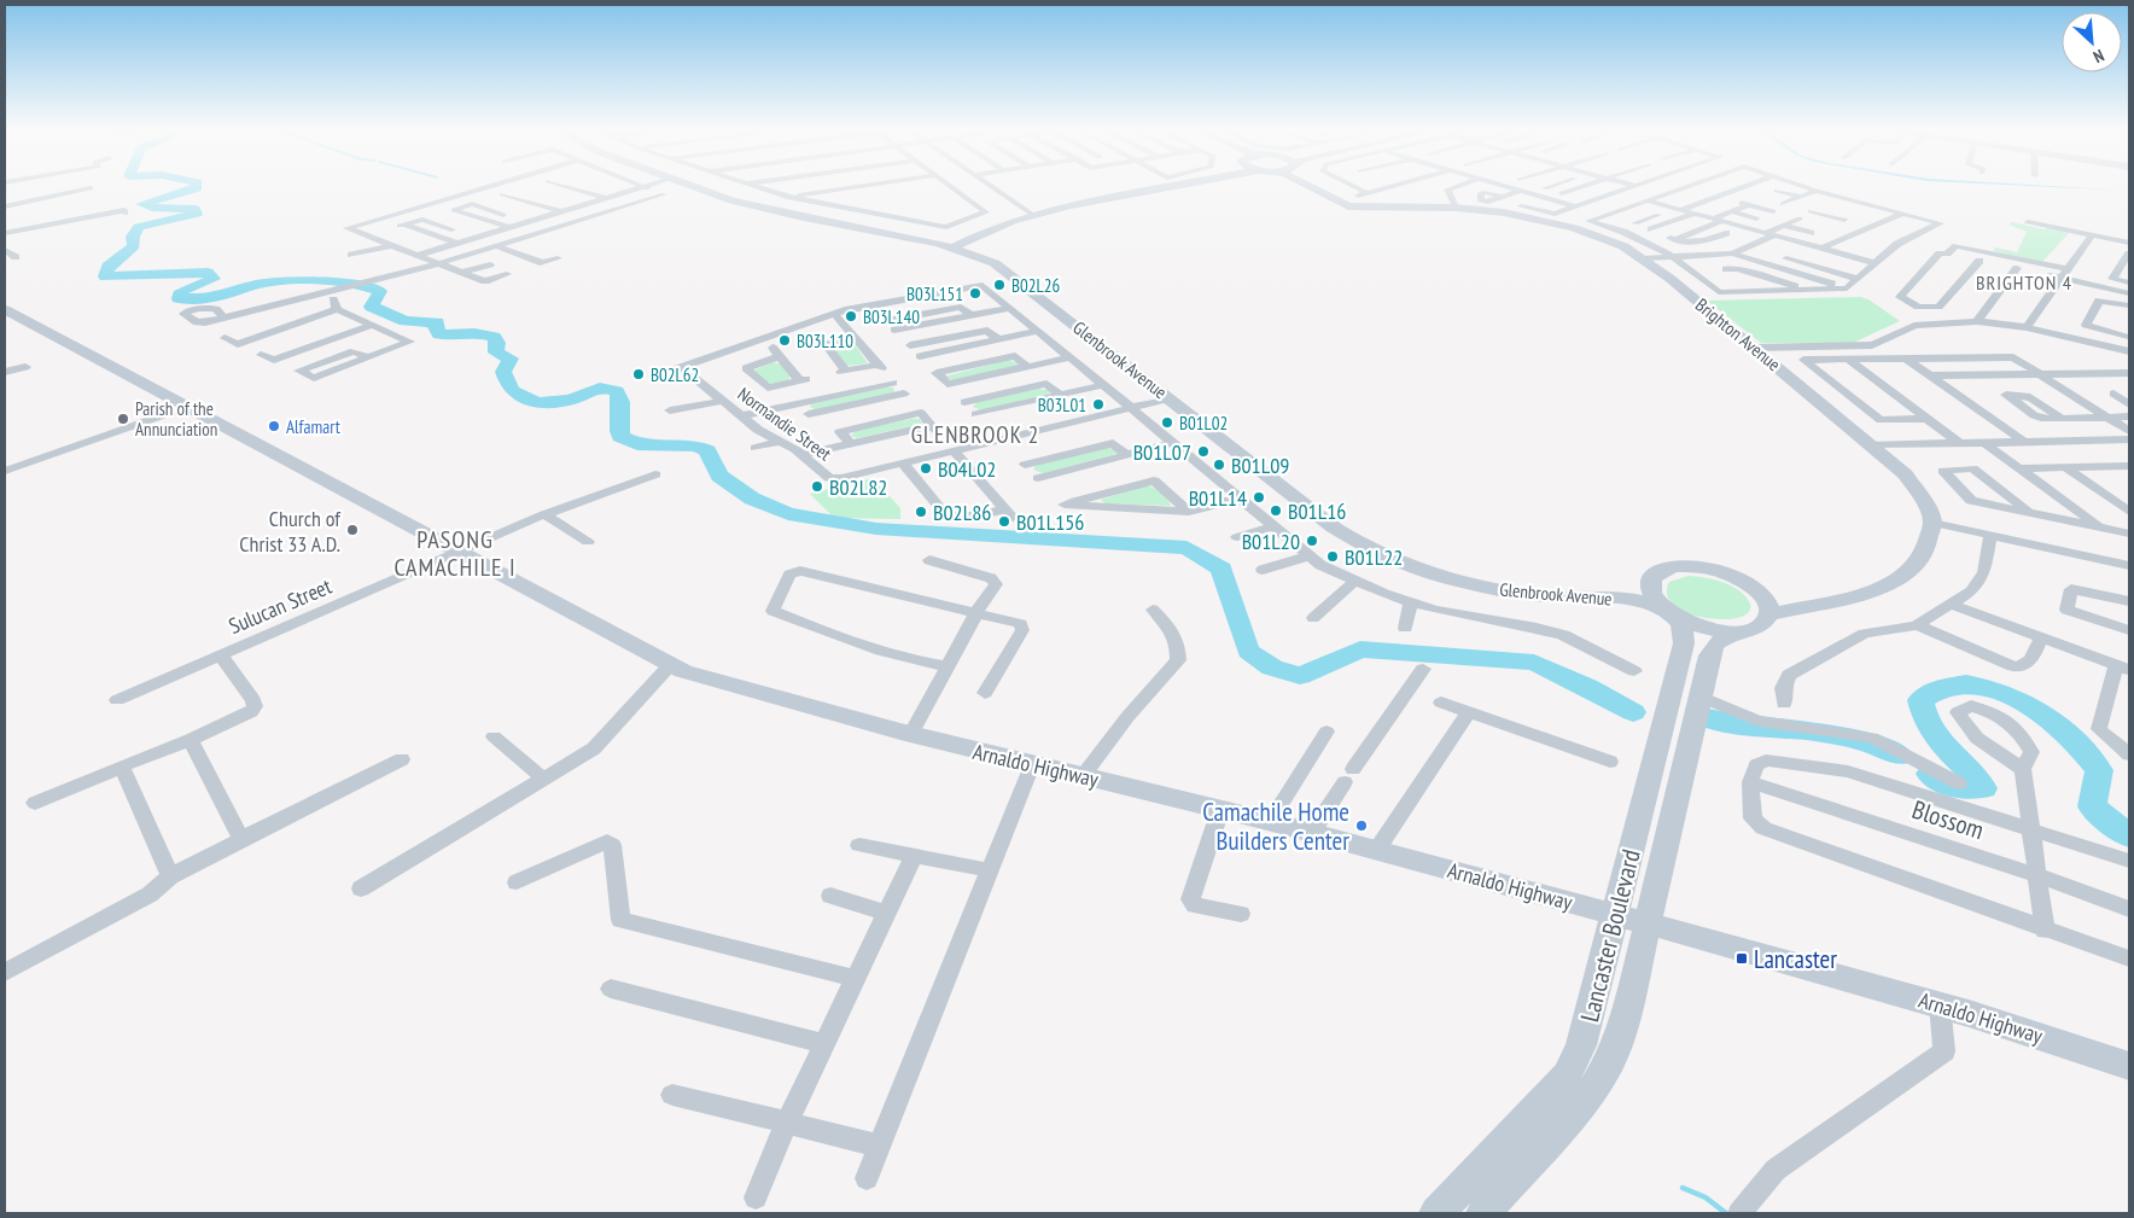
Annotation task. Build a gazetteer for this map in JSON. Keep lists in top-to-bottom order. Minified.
{"streets":{"main road":["Brighton Avenue","Glenbrook Avenue","Arnaldo Highway","Lancaster Boulevard"],"street":["Normandie Street","Sulucan Street","Blossom"]},"crossings":[["Glenbrook Avenue","Lancaster Boulevard"],["Sulucan Street","Arnaldo Highway"],["Arnaldo Highway","Lancaster Boulevard"]],"districts":["BRIGHTON 4","GLENBROOK 2","PASONG CAMACHILE I"],"places":{"other":["B02L26","B03L151","B03L140","B03L110","B02L62","B03L01","Parish of the Annunciation","B01L02","Alfamart","B01L07","B01L09","B04L02","B02L82","B01L14","B01L16","B02L86","B01L156","Church of Christ 33 A.D.","B01L20","B01L22","Camachile Home Builders Center"],"transit":["Lancaster"]},"north":"bottom right"}
